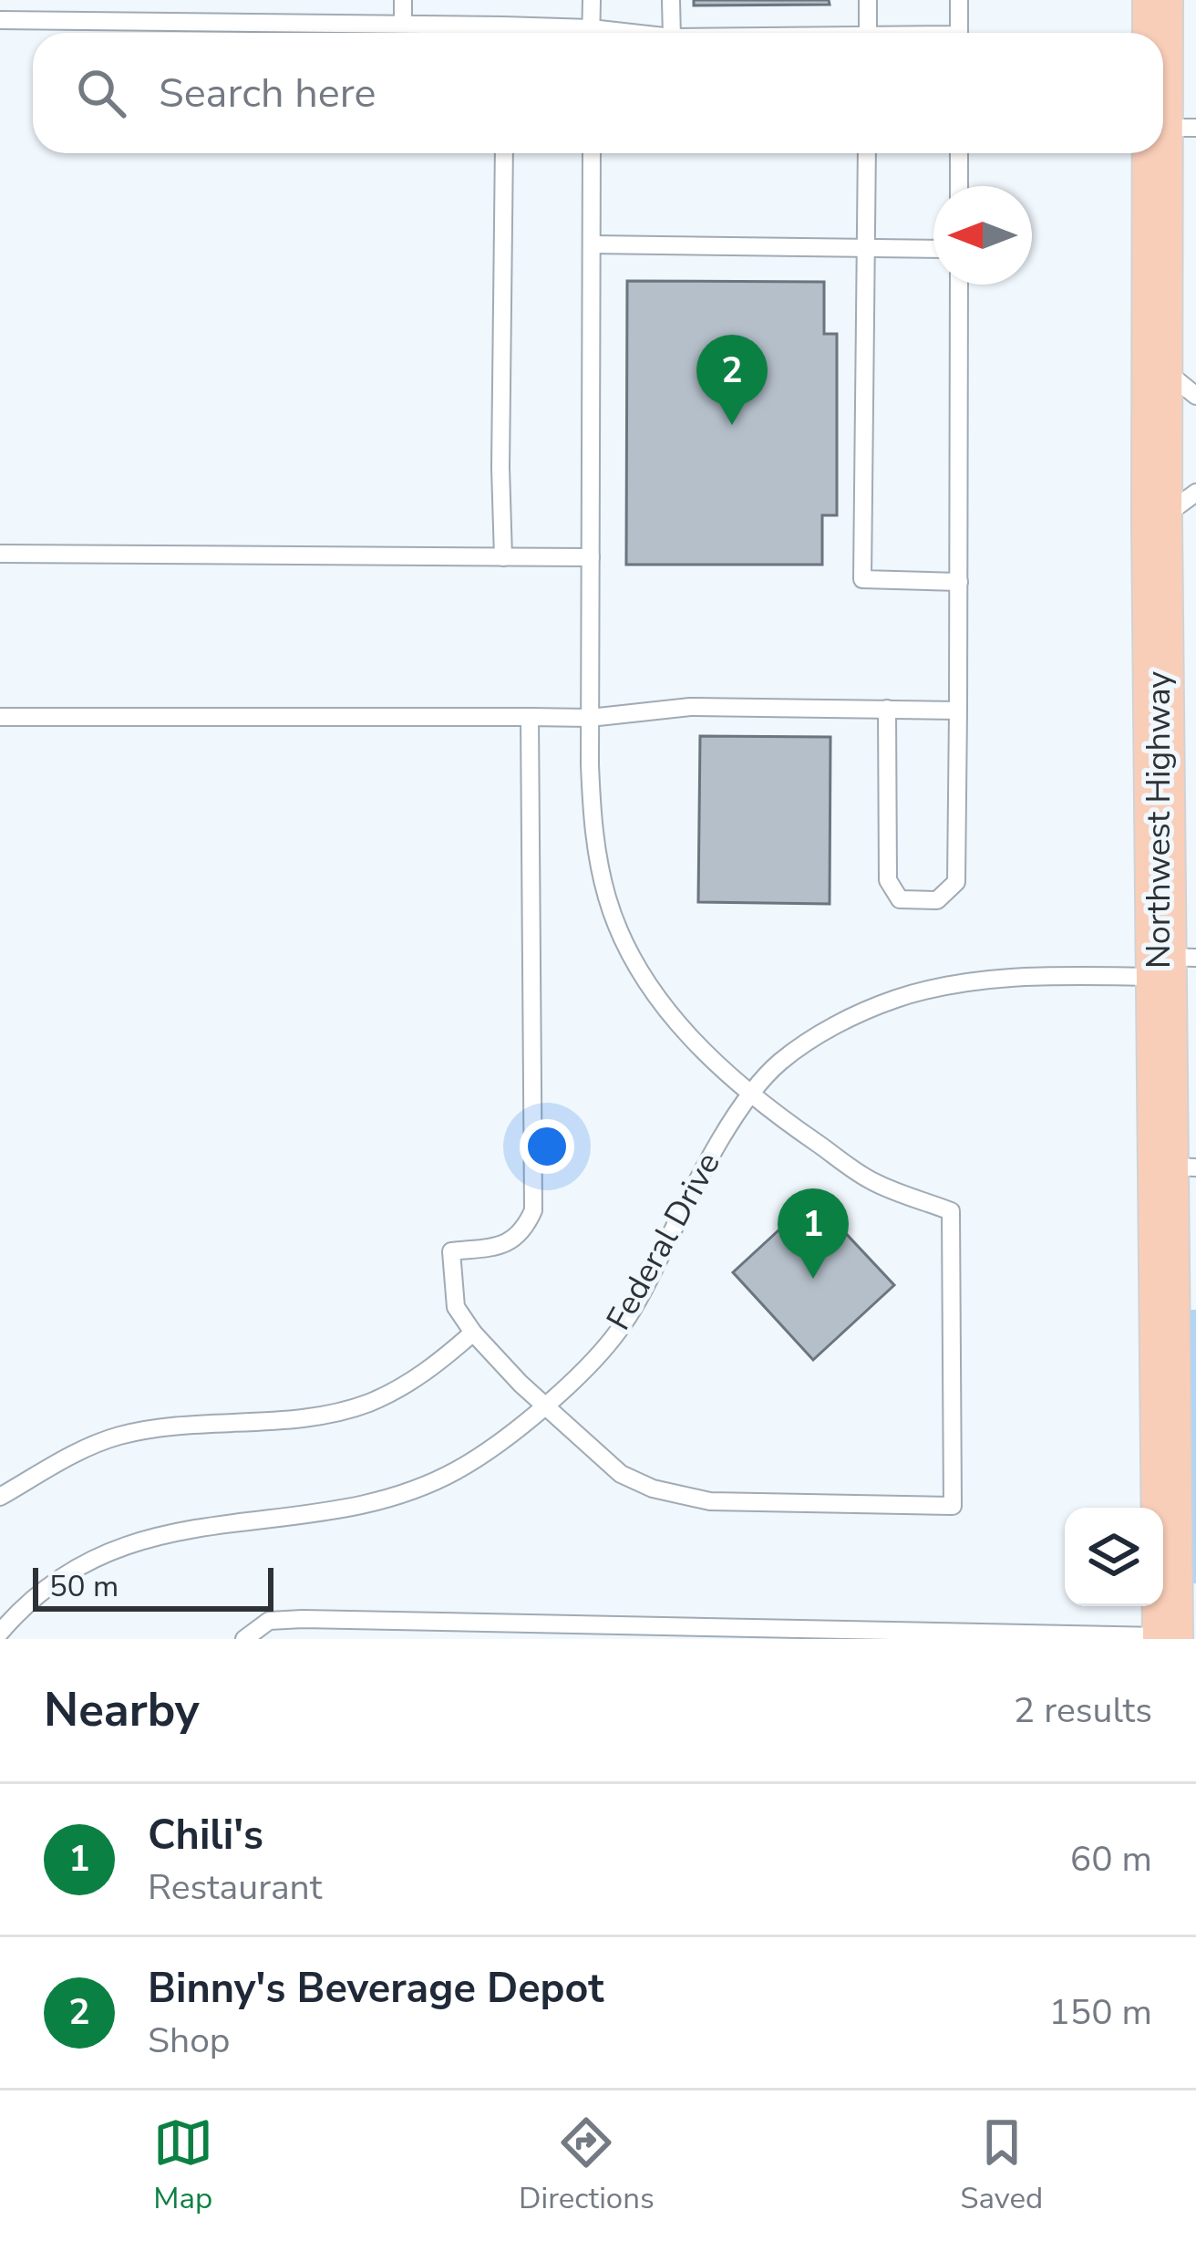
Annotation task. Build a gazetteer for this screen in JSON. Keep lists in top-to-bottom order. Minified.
{"streets":{"main road":["Northwest Highway"],"lane":["Federal Drive"]},"crossings":[["Northwest Highway","Federal Drive"]],"scale_bar":"50 m","north":"left","page":{"search":"Search here","pins":["2","1"],"scale":"50 m","heading":["Nearby","2 results"],"list":[{"mark":"1","name":"Chili's","note":"Restaurant","value":"60 m"},{"mark":"2","name":"Binny's Beverage Depot","note":"Shop","value":"150 m"}],"nav":["Map","Directions","Saved"]}}
